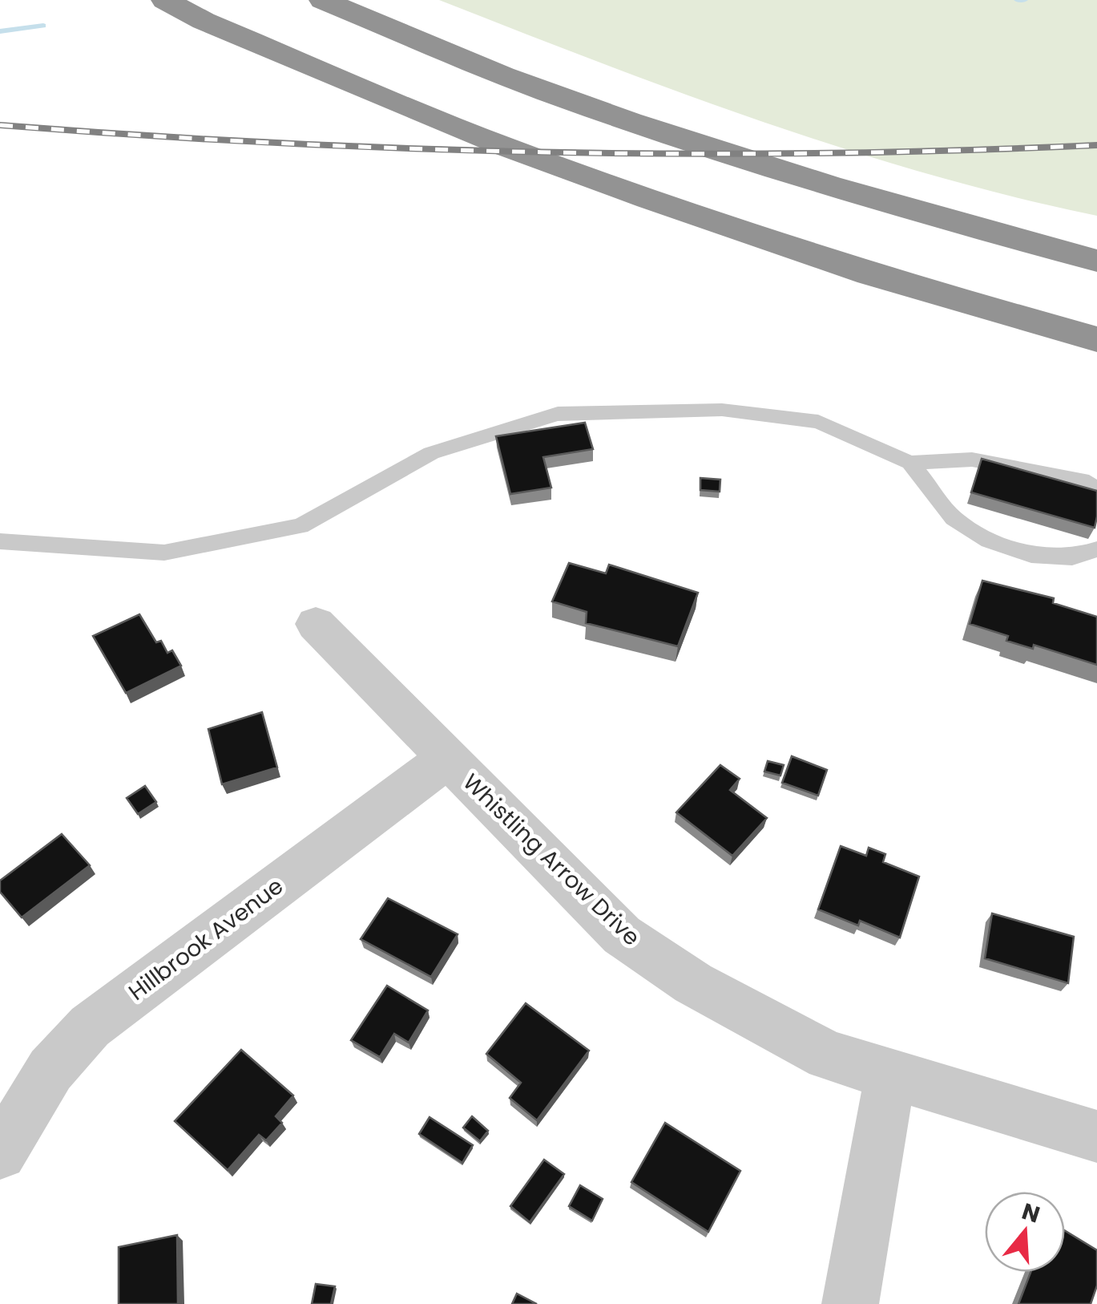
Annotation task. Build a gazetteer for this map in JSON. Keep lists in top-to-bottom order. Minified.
{"streets":{"street":["Whistling Arrow Drive","Hillbrook Avenue"]},"crossings":[["Whistling Arrow Drive","Hillbrook Avenue"]],"north":"top"}
